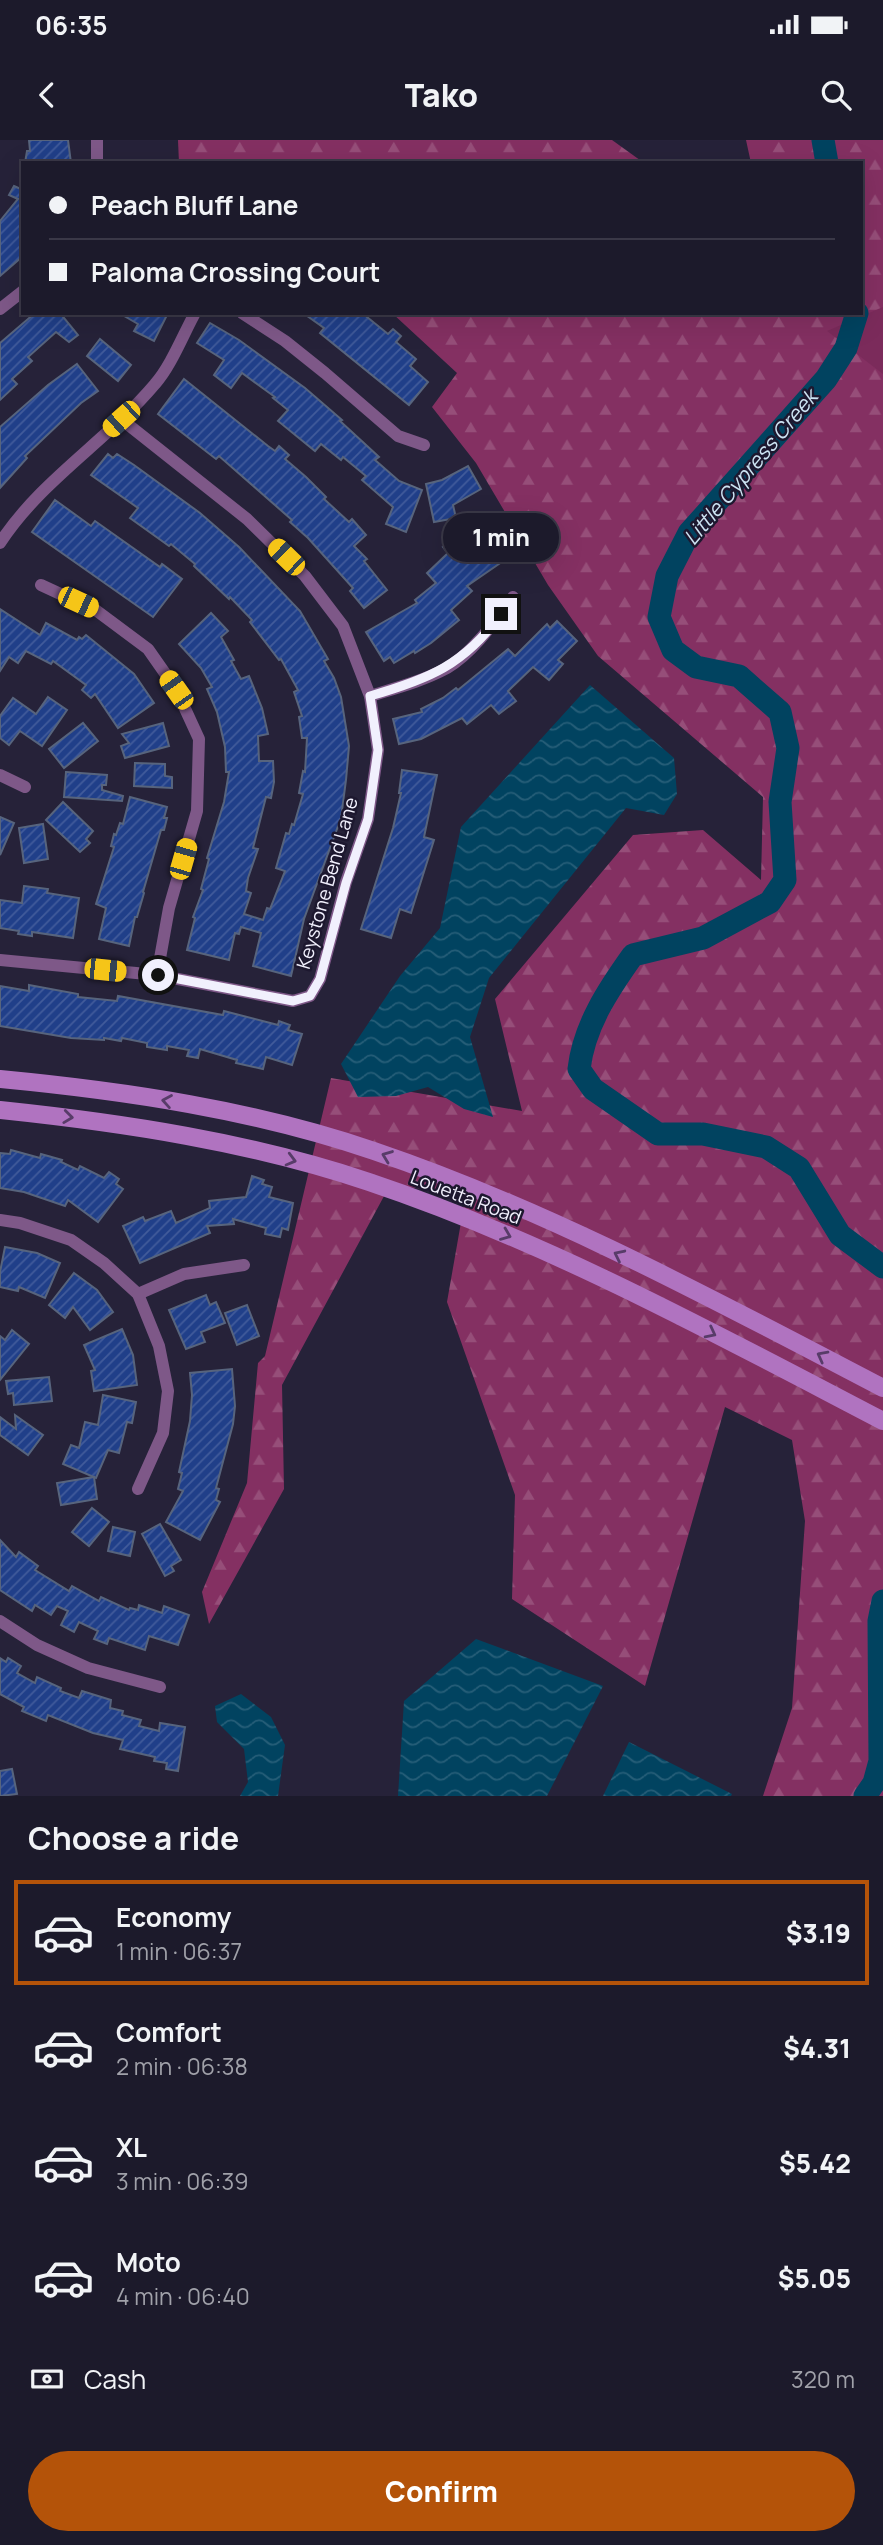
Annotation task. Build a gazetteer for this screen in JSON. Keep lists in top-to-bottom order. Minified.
{"streets":{"main road":["Louetta Road"],"street":["Keystone Bend Lane"]},"water":["Little Cypress Creek"],"page":{"status":"06:35","header":"Tako","banner":["Peach Bluff Lane","Paloma Crossing Court"],"bubble":"1 min","heading":"Choose a ride","list":[{"name":"Economy","note":"1 min · 06:37","value":"$3.19"},{"name":"Comfort","note":"2 min · 06:38","value":"$4.31"},{"name":"XL","note":"3 min · 06:39","value":"$5.42"},{"name":"Moto","note":"4 min · 06:40","value":"$5.05"}],"pay":["Cash","320 m"],"buttons":"Confirm"}}
